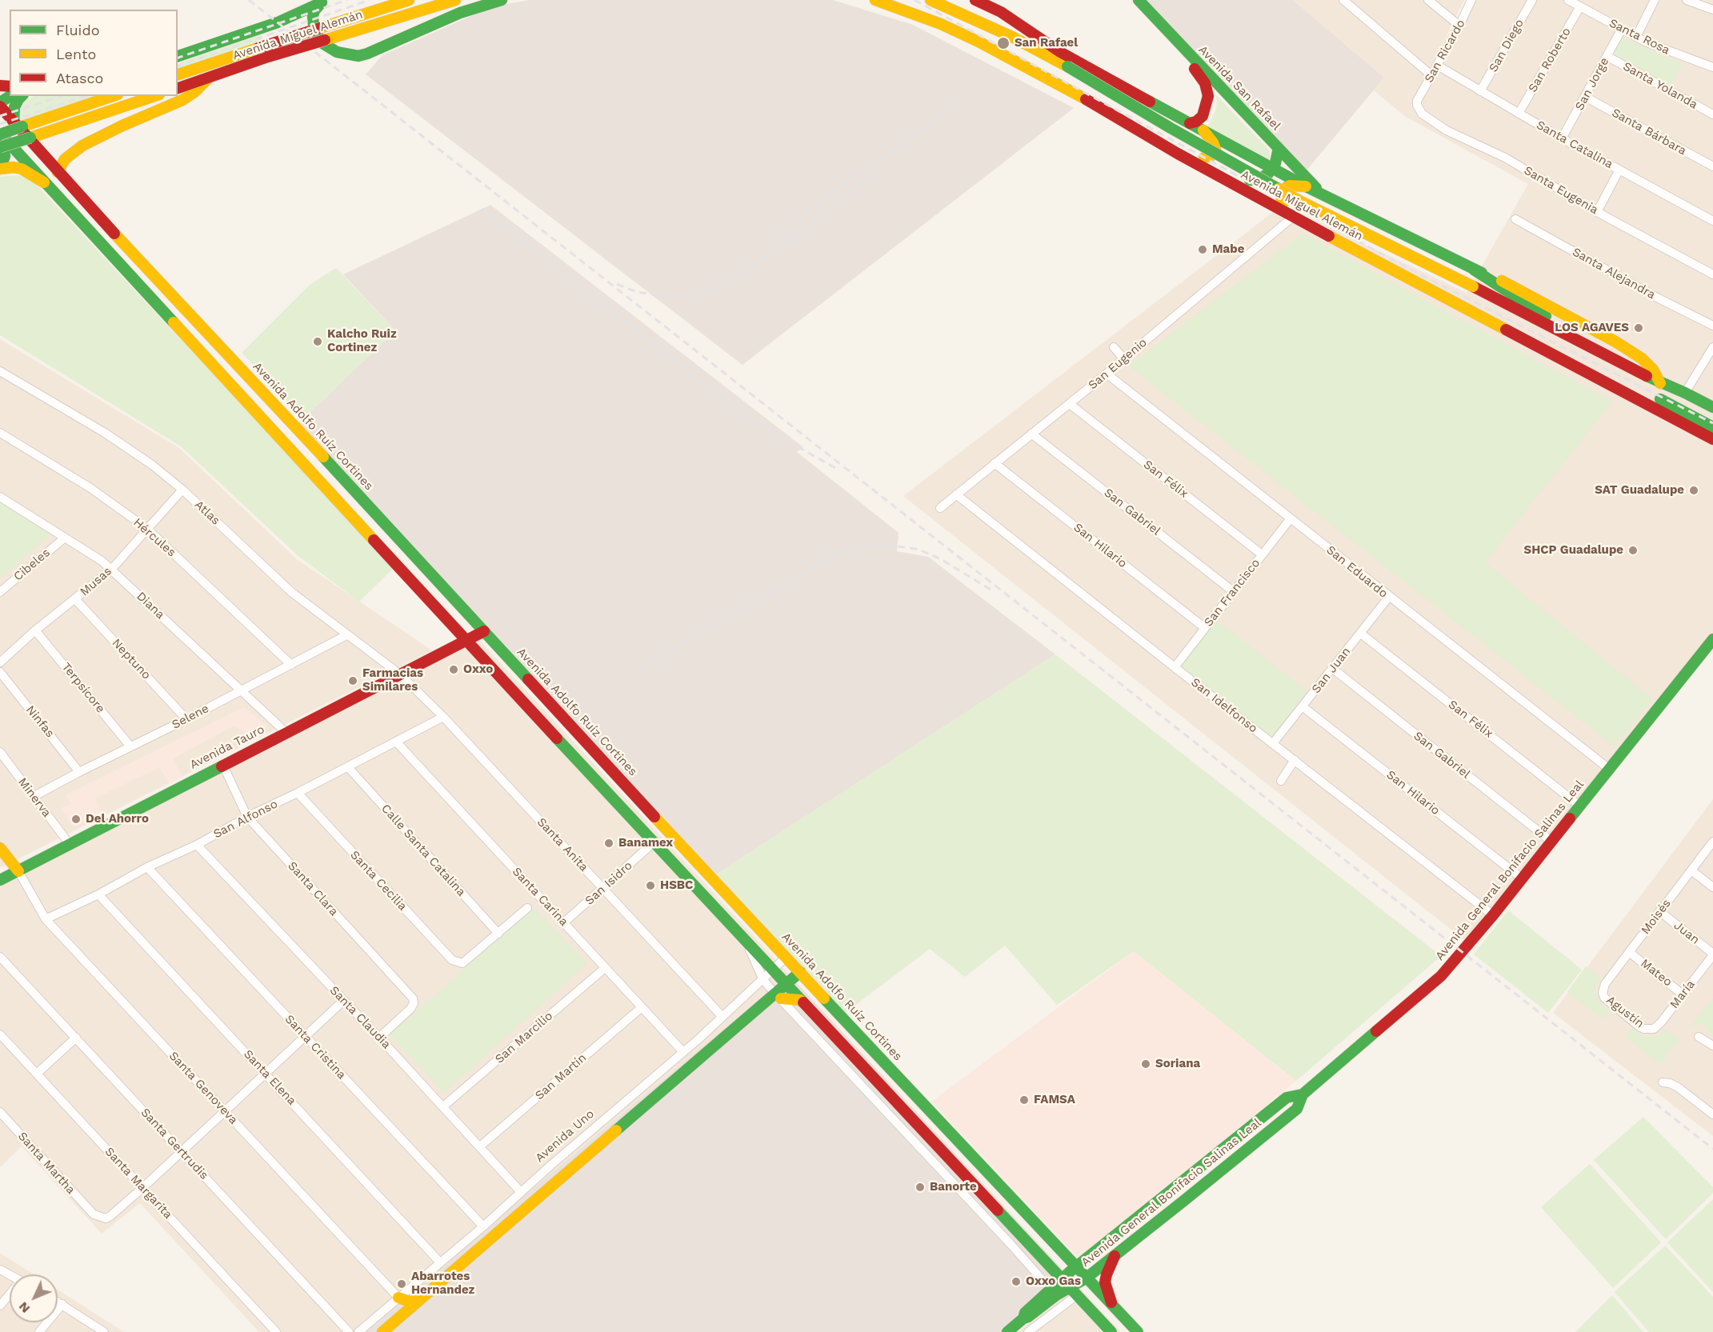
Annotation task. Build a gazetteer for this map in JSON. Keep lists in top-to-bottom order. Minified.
{"streets":{"main road":["Avenida Miguel Alemán","Avenida San Rafael","Avenida Adolfo Ruíz Cortines","Avenida Tauro","Avenida General Bonifacio Salinas Leal"],"street":["Santa Rosa","San Diego","San Ricardo","San Roberto","San Jorge","Santa Yolanda","Santa Bárbara","Santa Catalina","Santa Eugenia","Santa Alejandra","San Eugenio","San Félix","San Gabriel","Atlas","Hércules","San Hilario","Cibeles","San Eduardo","Musas","San Francisco","Diana","Neptuno","San Juan","Terpsícore","San Idelfonso","Selene","Ninfas","Minerva","San Alfonso","Santa Anita","Calle Santa Catalina","Santa Cecilia","San Isidro","Santa Clara","Santa Carina","Moisés","Juan","Mateo","María","Agustín","Santa Claudia","San Marcilio","Santa Cristina","San Martín","Santa Elena","Santa Genoveva","Avenida Uno","Santa Gertrudis","Santa Martha","Santa Margarita"]},"crossings":[["Avenida Miguel Alemán","Avenida San Rafael"],["Avenida Miguel Alemán","San Eugenio"],["Santa Rosa","San Roberto"],["Santa Rosa","San Jorge"],["San Diego","Santa Catalina"],["San Ricardo","Santa Catalina"],["San Ricardo","Santa Eugenia"],["San Roberto","Santa Catalina"],["San Jorge","Santa Yolanda"],["San Jorge","Santa Bárbara"],["San Jorge","Santa Catalina"],["San Eugenio","San Félix"],["San Eugenio","San Gabriel"],["San Eugenio","San Hilario"],["San Eugenio","San Eduardo"],["San Eugenio","San Idelfonso"],["Avenida Adolfo Ruíz Cortines","Avenida Tauro"],["Avenida Adolfo Ruíz Cortines","Avenida General Bonifacio Salinas Leal"],["Avenida Adolfo Ruíz Cortines","Avenida Uno"],["San Félix","San Francisco"],["San Félix","San Juan"],["San Félix","Avenida General Bonifacio Salinas Leal"],["San Gabriel","San Francisco"],["San Gabriel","San Juan"],["San Gabriel","Avenida General Bonifacio Salinas Leal"],["Atlas","Musas"],["Atlas","Selene"],["Atlas","Avenida Tauro"],["Atlas","Santa Anita"],["Hércules","Musas"],["Hércules","Selene"],["San Hilario","San Francisco"],["San Hilario","San Juan"],["San Hilario","Avenida General Bonifacio Salinas Leal"],["Cibeles","Diana"],["San Eduardo","San Francisco"],["San Eduardo","San Juan"],["San Eduardo","Avenida General Bonifacio Salinas Leal"],["Musas","Diana"],["Musas","Neptuno"],["Musas","Terpsícore"],["San Francisco","San Idelfonso"],["Diana","Selene"],["Diana","Avenida Tauro"],["Neptuno","Selene"],["San Juan","San Idelfonso"],["Terpsícore","Selene"],["San Idelfonso","Avenida General Bonifacio Salinas Leal"],["Selene","Ninfas"],["Selene","Minerva"],["Avenida Tauro","Minerva"],["Avenida Tauro","Santa Anita"],["Avenida Tauro","Santa Clara"],["Avenida Tauro","Santa Genoveva"],["San Alfonso","Santa Anita"],["San Alfonso","Calle Santa Catalina"],["San Alfonso","Santa Cecilia"],["San Alfonso","Santa Clara"],["San Alfonso","Santa Carina"],["San Alfonso","Santa Claudia"],["San Alfonso","Santa Cristina"],["San Alfonso","Santa Elena"],["San Alfonso","Santa Genoveva"],["Santa Anita","San Isidro"],["Santa Anita","Avenida Uno"],["Calle Santa Catalina","Santa Cecilia"],["San Isidro","Santa Carina"],["Santa Clara","Santa Claudia"],["Santa Carina","San Marcilio"],["Santa Carina","San Martín"],["Santa Carina","Avenida Uno"],["Moisés","Juan"],["Moisés","Mateo"],["Moisés","Agustín"],["Juan","María"],["Mateo","María"],["María","Agustín"],["Santa Claudia","San Marcilio"],["Santa Claudia","San Martín"],["Santa Claudia","Avenida Uno"],["Santa Cristina","Avenida Uno"],["Santa Elena","Avenida Uno"],["Santa Genoveva","Avenida Uno"],["Santa Martha","Santa Margarita"]],"places":["San Rafael","Mabe","LOS AGAVES","Kalcho Ruiz Cortinez","SAT Guadalupe","SHCP Guadalupe","Oxxo","Farmacias Similares","Del Ahorro","Banamex","HSBC","Soriana","FAMSA","Banorte","Oxxo Gas","Abarrotes Hernandez"],"legend":["Fluido","Lento","Atasco"],"north":"bottom left"}
